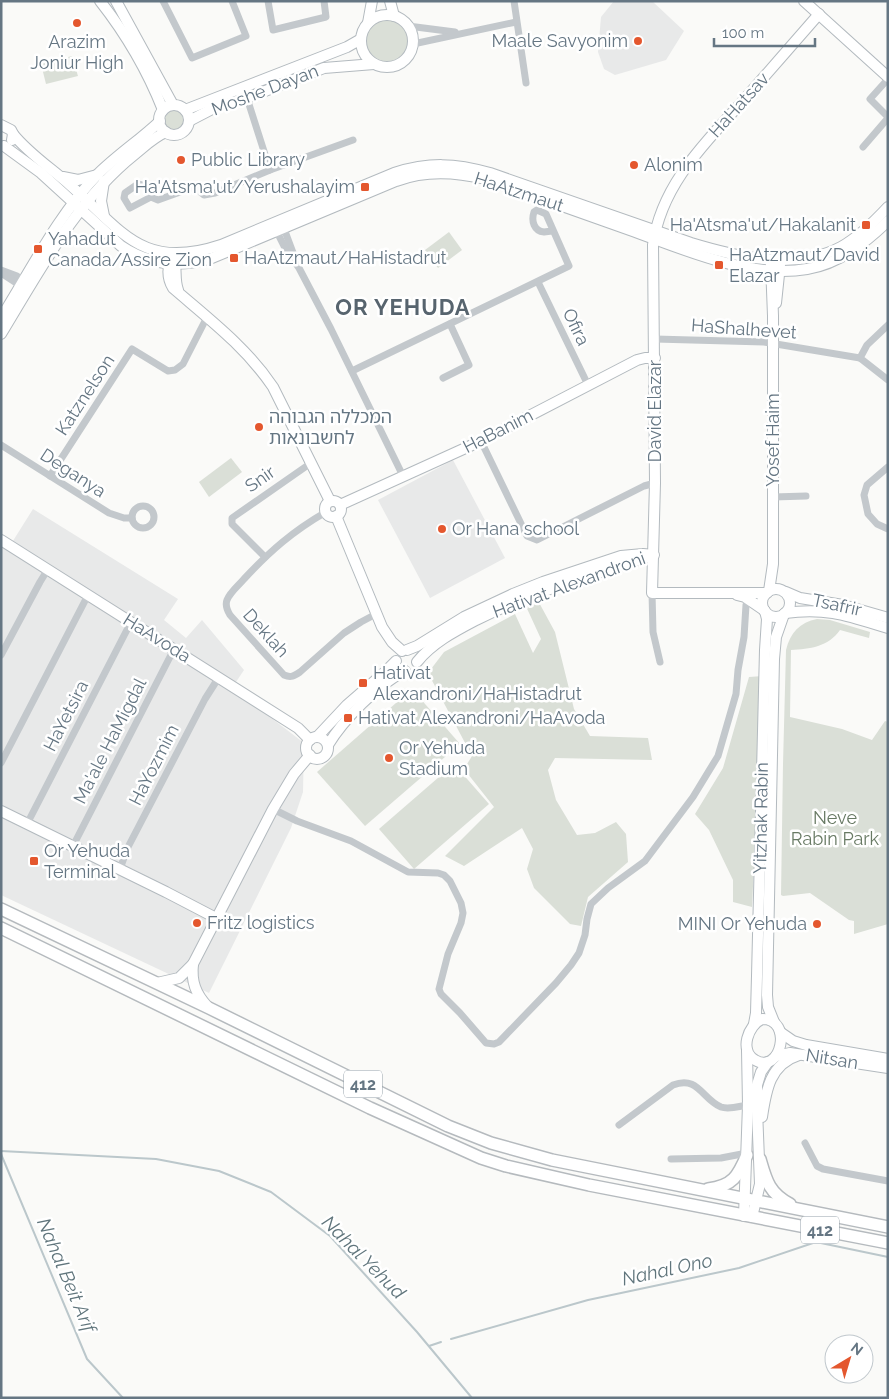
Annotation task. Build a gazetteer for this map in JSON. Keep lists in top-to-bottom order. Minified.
{"streets":{"main road":["412"],"street":["Moshe Dayan","HaHatsav","HaAtzmaut","Ofira","HaShalhevet","Katznelson","David Elazar","HaBanim","Yosef Haim","Deganya","Snir","Hativat Alexandroni","Tsafrir","Deklah","HaAvoda","HaYetsira","Ma'ale HaMigdal","HaYozmim","Yitzhak Rabin","Nitsan"]},"crossings":[["HaHatsav","HaAtzmaut"],["HaHatsav","David Elazar"],["HaAtzmaut","David Elazar"],["HaAtzmaut","Yosef Haim"],["Ofira","HaBanim"],["HaShalhevet","David Elazar"],["HaShalhevet","Yosef Haim"],["Katznelson","Deganya"],["David Elazar","HaBanim"],["David Elazar","Hativat Alexandroni"],["HaBanim","Deklah"],["Yosef Haim","Tsafrir"],["Yosef Haim","Yitzhak Rabin"],["Snir","Deklah"],["Hativat Alexandroni","HaAvoda"],["Tsafrir","Yitzhak Rabin"],["HaAvoda","HaYetsira"],["HaAvoda","Ma'ale HaMigdal"],["HaAvoda","HaYozmim"],["Yitzhak Rabin","Nitsan"]],"districts":["OR YEHUDA"],"water":["Nahal Yehud","Nahal Ono","Nahal Beit Arif"],"parks":["Neve Rabin Park"],"places":{"other":["Arazim Joniur High","Maale Savyonim","Public Library","Alonim","המכללה הגבוהה לחשבונאות","Or Hana school","Or Yehuda Stadium","Fritz logistics","MINI Or Yehuda"],"transit":["Ha'Atsma'ut/Yerushalayim","Ha'Atsma'ut/Hakalanit","Yahadut Canada/Assire Zion","HaAtzmaut/HaHistadrut","HaAtzmaut/David Elazar","Hativat Alexandroni/HaHistadrut","Hativat Alexandroni/HaAvoda","Or Yehuda Terminal"]},"scale_bar":"100 m","north":"top right"}
